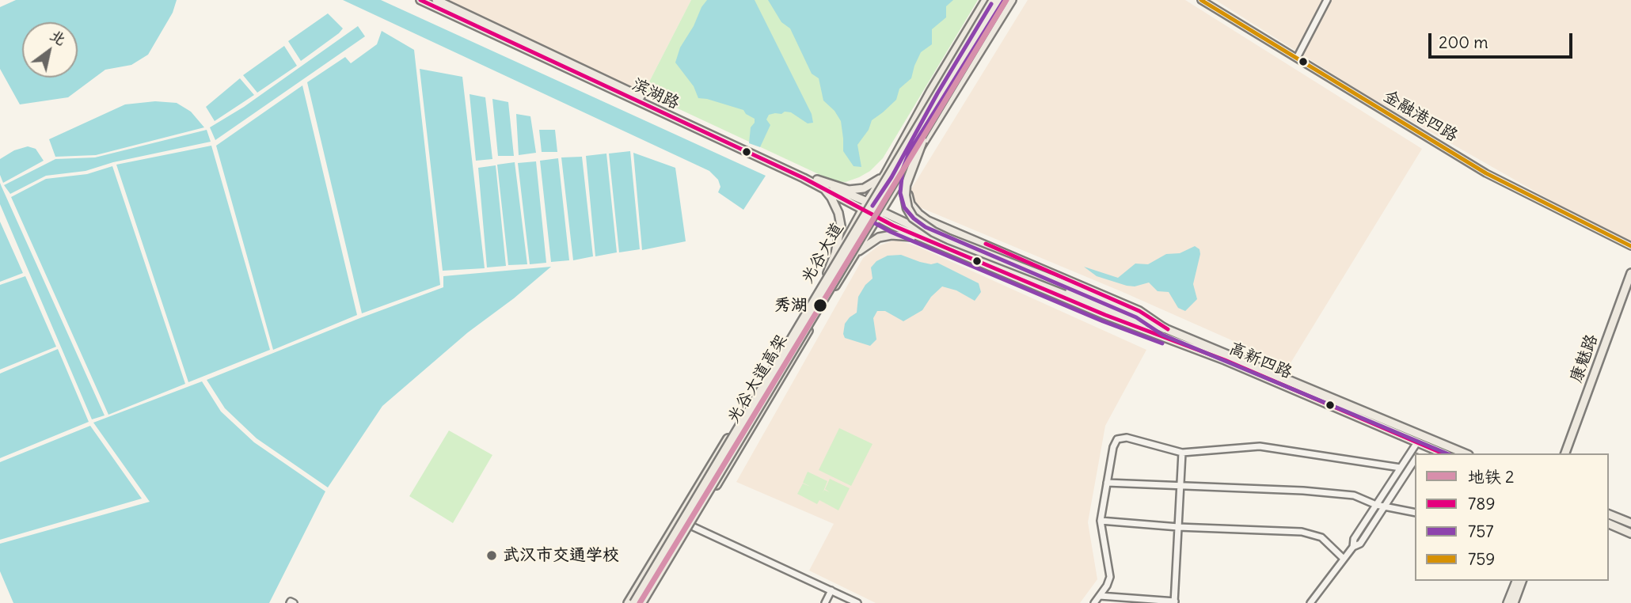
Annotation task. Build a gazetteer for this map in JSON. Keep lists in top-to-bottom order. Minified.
{"streets":{"highway":["光谷大道高架"],"main road":["滨湖路","光谷大道","康魅路","高新四路"],"street":["金融港四路"]},"crossings":[["滨湖路","光谷大道"],["滨湖路","高新四路"],["光谷大道","高新四路"],["光谷大道","光谷大道高架"]],"places":["秀湖","武汉市交通学校"],"lines":["metro line 2","transit line 789","transit line 757","transit line 759"],"legend":["地铁 2","789","757","759"],"scale_bar":"200 m","north":"top right"}
